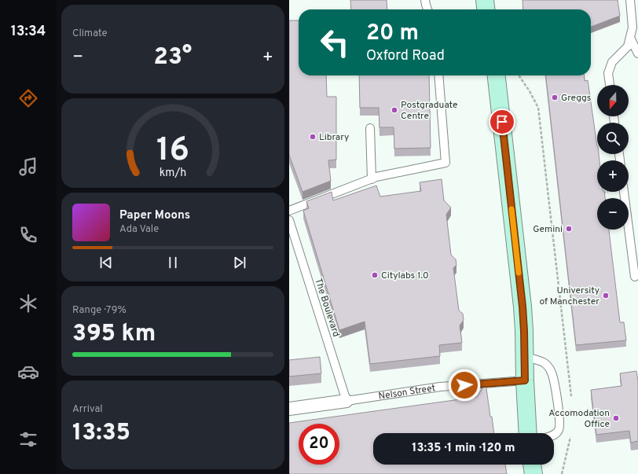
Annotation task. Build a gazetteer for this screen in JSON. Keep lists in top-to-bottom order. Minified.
{"streets":{"street":["Nelson Street"],"lane":["The Boulevard"]},"crossings":[["The Boulevard","Nelson Street"]],"places":["Greggs","Postgraduate Centre","Library","Gemini","Citylabs 1.0","University of Manchester","Accomodation Office"],"north":"bottom","page":{"tabs":"13:34","tile":["Climate",["Range · 79%","395 km"],["Arrival","13:35"]],"turn":["20 m","Oxford Road"],"heat":["−","23°","+"],"map_buttons":["+","−"],"song":["Paper Moons","Ada Vale"],"limit":"20","trip":"13:35 · 1 min · 120 m","gauge":["16","km/h"]}}
